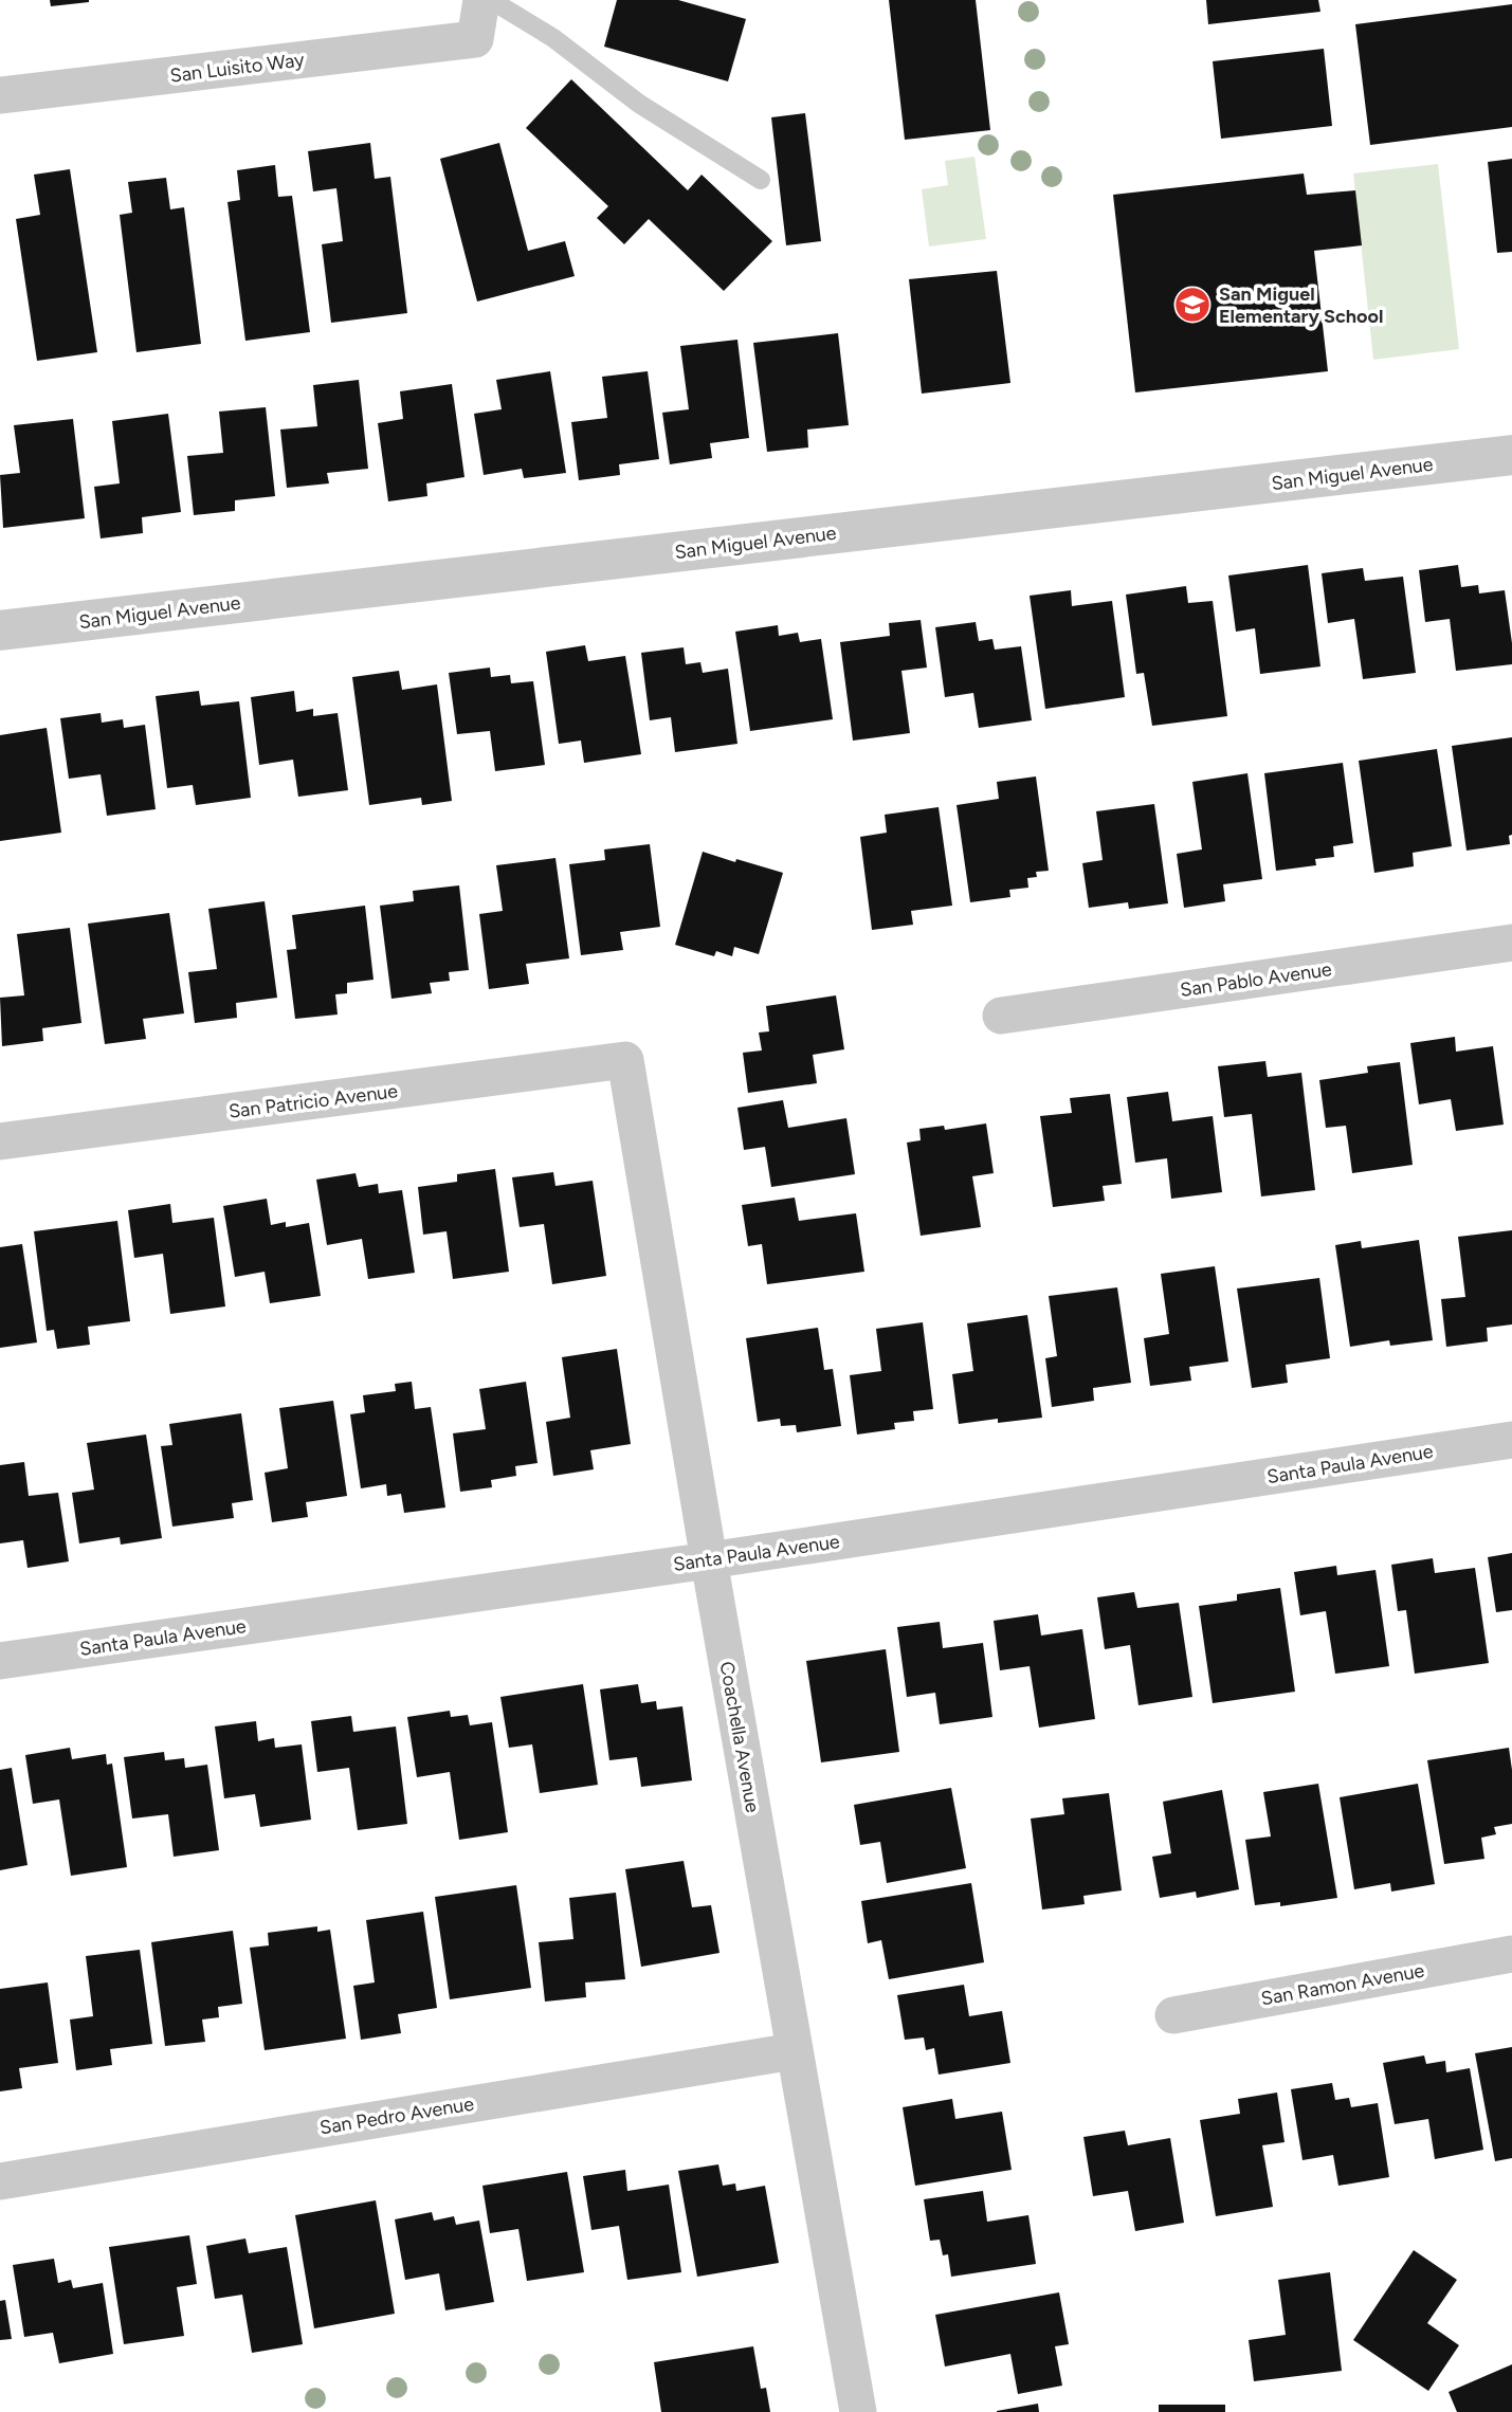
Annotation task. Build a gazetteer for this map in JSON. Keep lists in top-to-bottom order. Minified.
{"streets":{"street":["San Luisito Way","San Miguel Avenue","San Pablo Avenue","San Patricio Avenue","Santa Paula Avenue","Coachella Avenue","San Ramon Avenue","San Pedro Avenue"]},"crossings":[["San Patricio Avenue","Coachella Avenue"],["Santa Paula Avenue","Coachella Avenue"],["Coachella Avenue","San Pedro Avenue"]],"places":{"school or university":["San Miguel Elementary School"]}}
